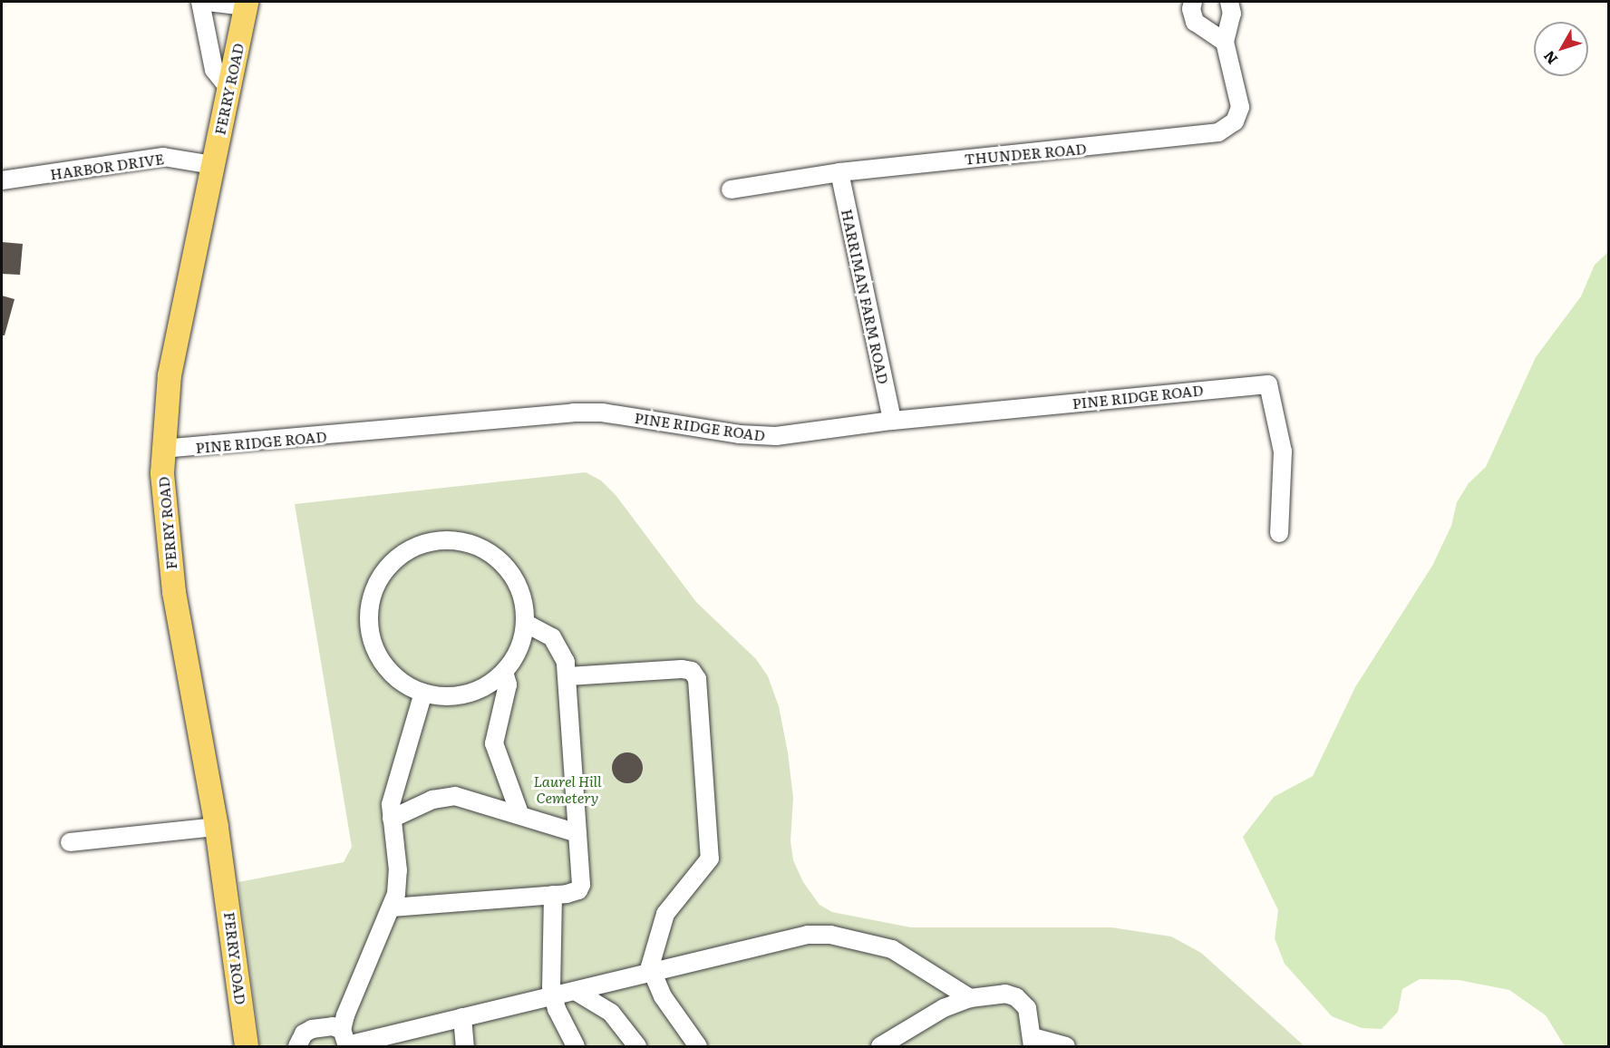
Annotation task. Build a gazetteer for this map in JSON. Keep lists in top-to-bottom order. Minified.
{"streets":{"main road":["FERRY ROAD"],"street":["THUNDER ROAD","HARBOR DRIVE","HARRIMAN FARM ROAD","PINE RIDGE ROAD"]},"crossings":[["FERRY ROAD","HARBOR DRIVE"],["FERRY ROAD","PINE RIDGE ROAD"],["THUNDER ROAD","HARRIMAN FARM ROAD"],["HARRIMAN FARM ROAD","PINE RIDGE ROAD"]],"parks":["Laurel Hill Cemetery"],"north":"bottom left"}
